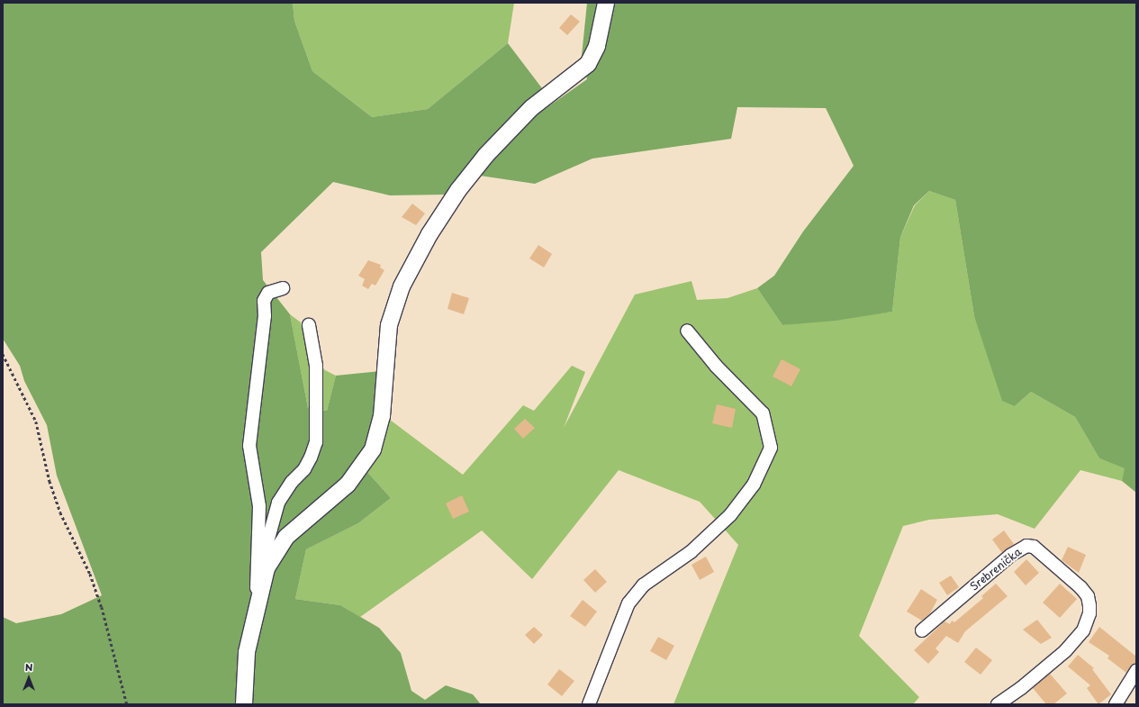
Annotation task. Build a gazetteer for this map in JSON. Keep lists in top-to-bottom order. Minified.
{"streets":{"street":["Srebrenička"]},"north":"top"}
